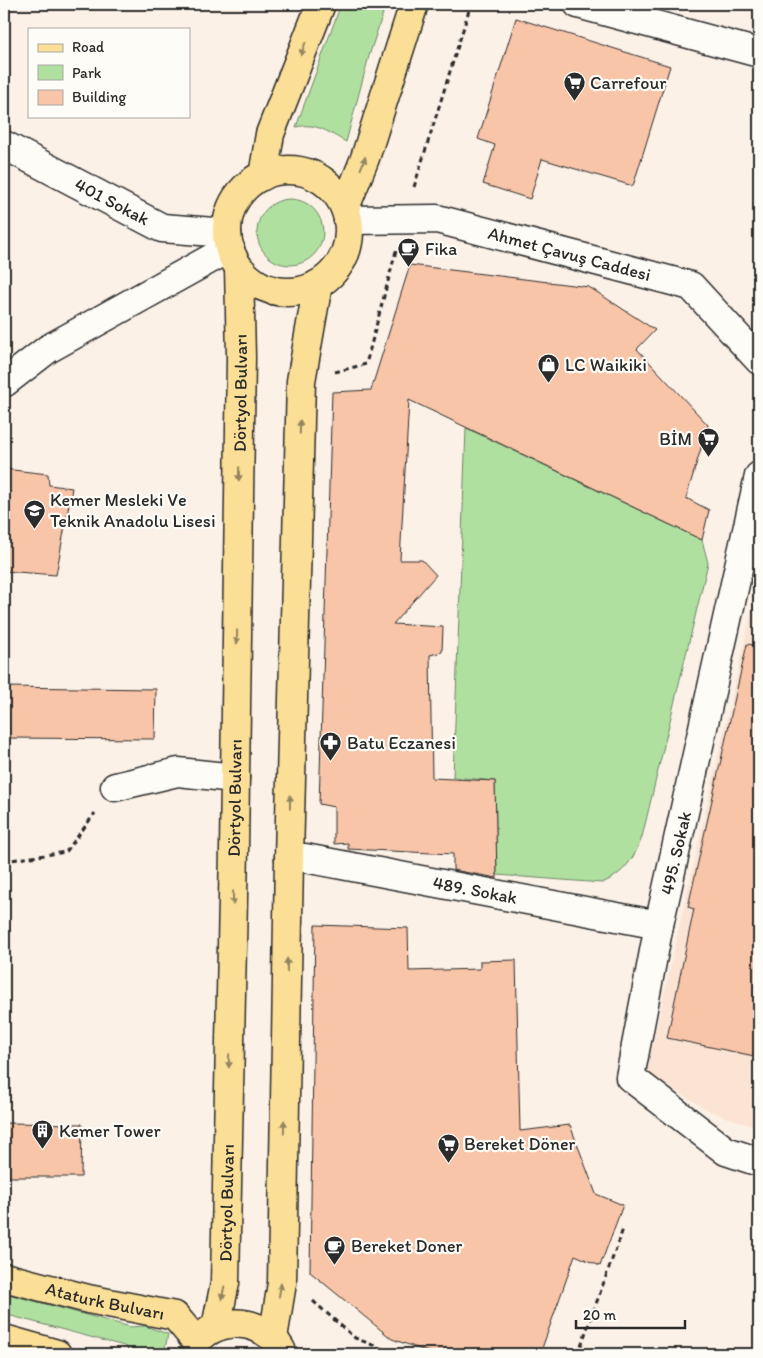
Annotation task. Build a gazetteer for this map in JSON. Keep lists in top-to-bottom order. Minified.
{"streets":{"main road":["Dörtyol Bulvarı","Ataturk Bulvarı"],"street":["401 Sokak","Ahmet Çavuş Caddesi","495. Sokak","489. Sokak"]},"crossings":[["401 Sokak","Ahmet Çavuş Caddesi"],["401 Sokak","Dörtyol Bulvarı"],["Ahmet Çavuş Caddesi","Dörtyol Bulvarı"],["Dörtyol Bulvarı","Ataturk Bulvarı"],["495. Sokak","489. Sokak"]],"places":{"supermarket":["Carrefour","BİM","Bereket Döner"],"cafe":["Fika","Bereket Doner"],"shop":["LC Waikiki"],"school or university":["Kemer Mesleki Ve Teknik Anadolu Lisesi"],"pharmacy":["Batu Eczanesi"],"building":["Kemer Tower"]},"legend":["Road","Park","Building"],"scale_bar":"20 m"}
